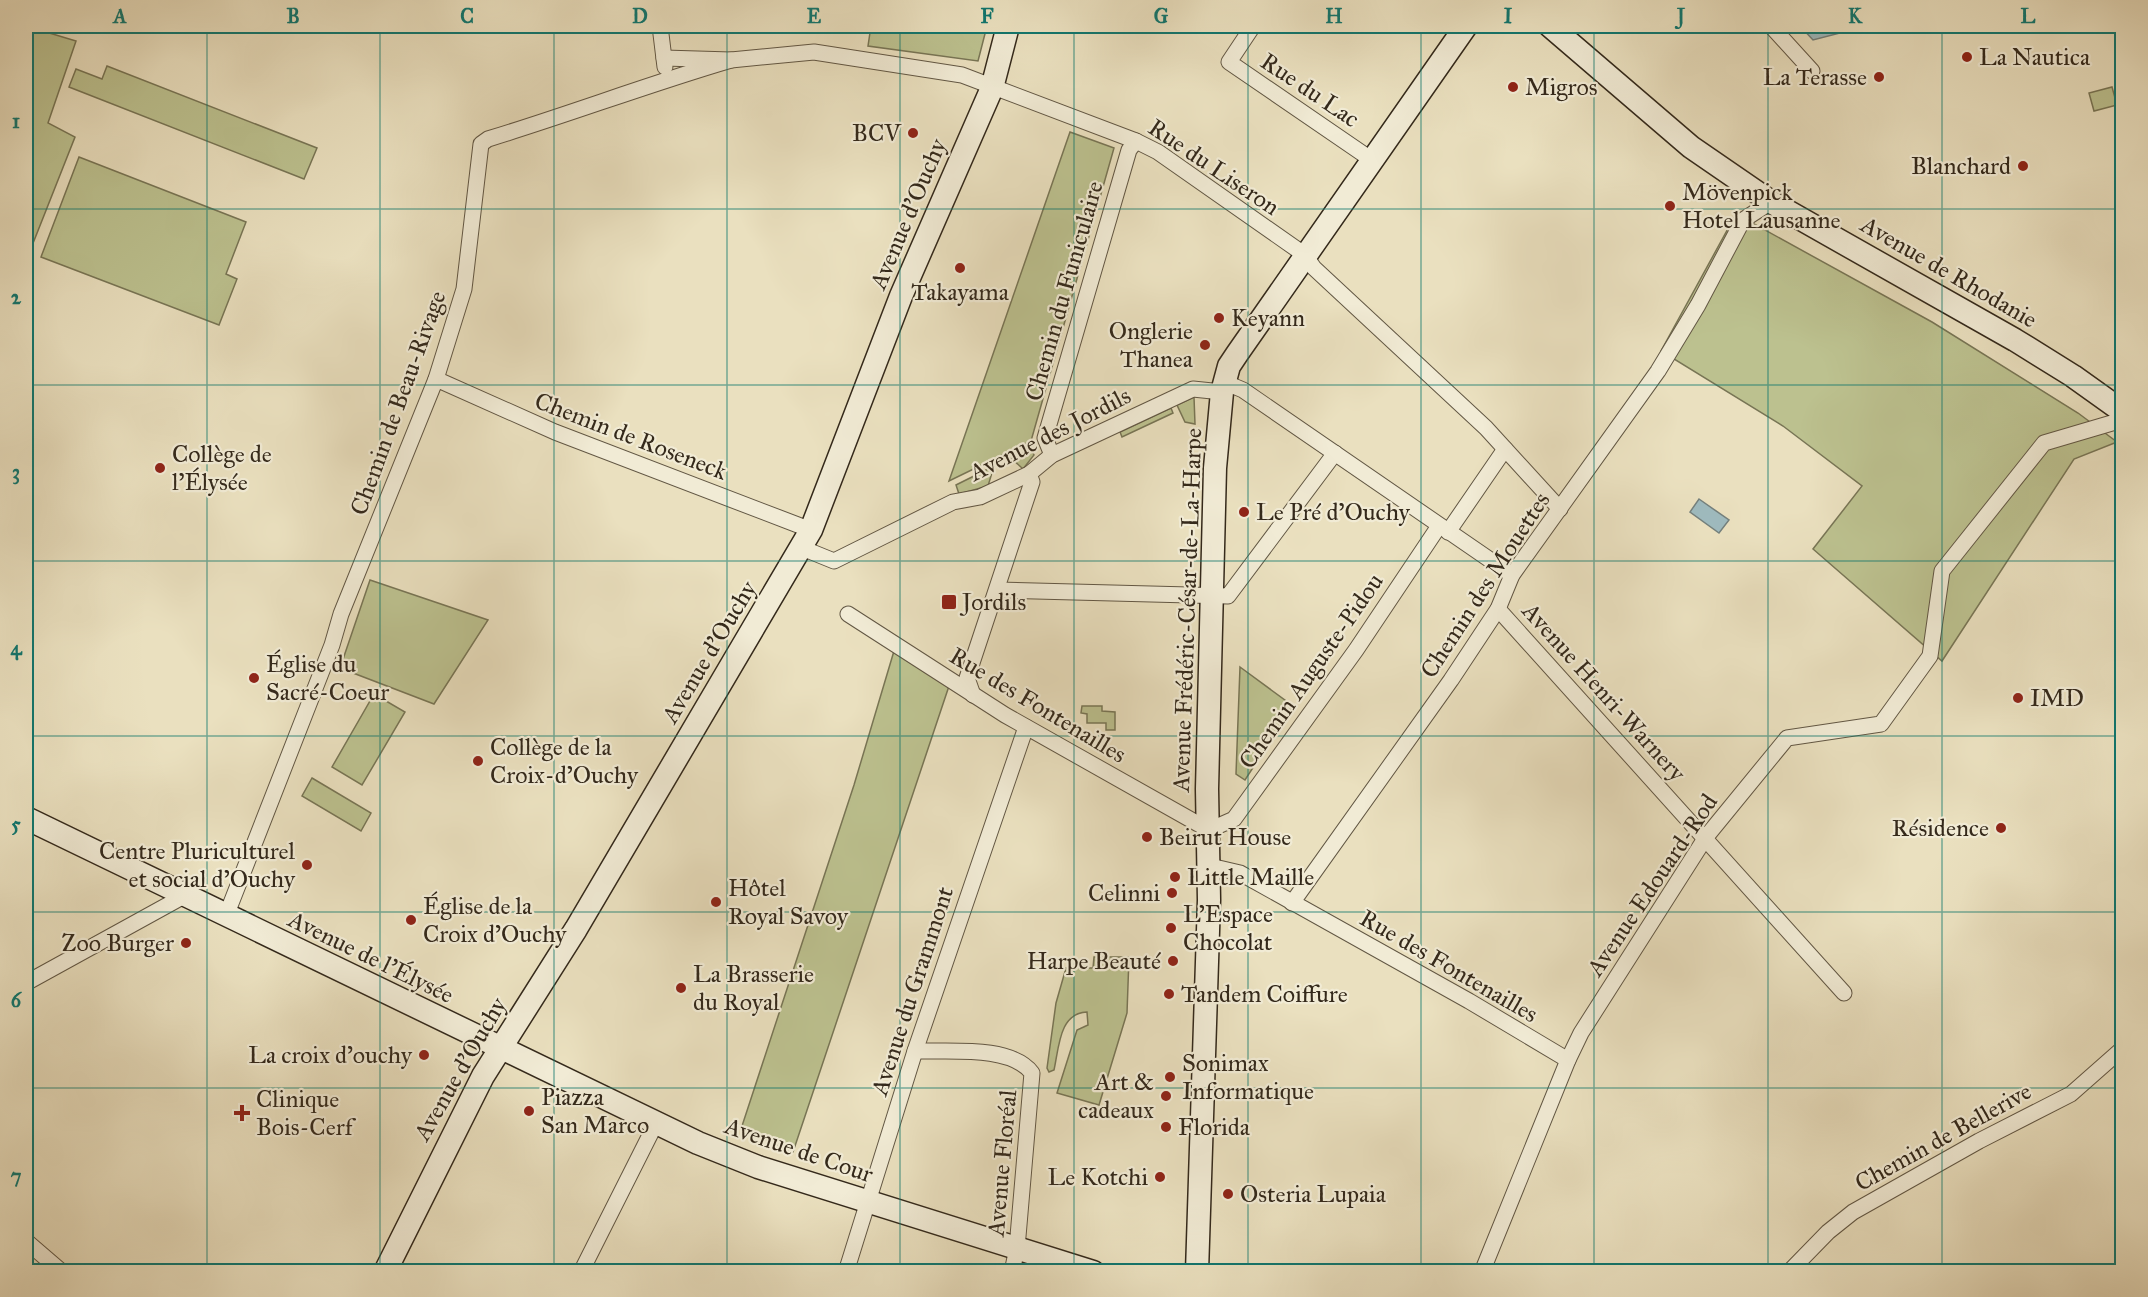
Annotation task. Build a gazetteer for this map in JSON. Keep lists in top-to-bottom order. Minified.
{"streets":{"main road":["Avenue d'Ouchy","Avenue de Rhodanie","Avenue Frédéric-César-de-La-Harpe","Avenue de l'Élysée","Avenue de Cour"],"street":["Rue du Lac","Rue du Liseron","Chemin du Funiculaire","Chemin de Beau-Rivage","Avenue des Jordils","Chemin de Roseneck","Chemin des Mouettes","Chemin Auguste-Pidou","Avenue Henri-Warnery","Rue des Fontenailles","Avenue Edouard-Rod","Avenue du Grammont","Chemin de Bellerive","Avenue Floréal"]},"crossings":[["Rue du Lac","Avenue Frédéric-César-de-La-Harpe"],["Rue du Liseron","Avenue d'Ouchy"],["Rue du Liseron","Chemin du Funiculaire"],["Rue du Liseron","Chemin de Beau-Rivage"],["Rue du Liseron","Avenue Frédéric-César-de-La-Harpe"],["Avenue d'Ouchy","Chemin de Beau-Rivage"],["Avenue d'Ouchy","Avenue des Jordils"],["Avenue d'Ouchy","Chemin de Roseneck"],["Avenue d'Ouchy","Avenue de l'Élysée"],["Avenue d'Ouchy","Avenue de Cour"],["Avenue de Rhodanie","Chemin des Mouettes"],["Chemin du Funiculaire","Avenue des Jordils"],["Chemin de Beau-Rivage","Chemin de Roseneck"],["Chemin de Beau-Rivage","Avenue de l'Élysée"],["Avenue des Jordils","Chemin de Roseneck"],["Avenue des Jordils","Avenue Frédéric-César-de-La-Harpe"],["Chemin des Mouettes","Avenue Henri-Warnery"],["Chemin des Mouettes","Rue des Fontenailles"],["Avenue Frédéric-César-de-La-Harpe","Chemin Auguste-Pidou"],["Avenue Frédéric-César-de-La-Harpe","Rue des Fontenailles"],["Chemin Auguste-Pidou","Rue des Fontenailles"],["Avenue Henri-Warnery","Avenue Edouard-Rod"],["Rue des Fontenailles","Avenue Edouard-Rod"],["Rue des Fontenailles","Avenue du Grammont"],["Avenue de l'Élysée","Avenue de Cour"],["Avenue du Grammont","Avenue de Cour"],["Avenue du Grammont","Avenue Floréal"],["Avenue de Cour","Avenue Floréal"]],"places":{"other":["La Nautica","La Terasse","Migros","BCV","Blanchard","Mövenpick Hotel Lausanne","Takayama","Keyann","Onglerie Thanea","Collège de l'Élysée","Le Pré d'Ouchy","Église du Sacré-Coeur","IMD","Collège de la Croix-d'Ouchy","Résidence","Beirut House","Centre Pluriculturel et social d'Ouchy","Little Maille","Celinni","Hôtel Royal Savoy","Église de la Croix d’Ouchy","L'Espace Chocolat","Zoo Burger","Harpe Beauté","La Brasserie du Royal","Tandem Coiffure","La croix d'ouchy","Sonimax Informatique","Art & cadeaux","Piazza San Marco","Florida","Le Kotchi","Osteria Lupaia"],"transit":["Jordils"],"health":["Clinique Bois-Cerf"]},"grid":{"columns":["A","B","C","D","E","F","G","H","I","J","K","L"],"rows":["1","2","3","4","5","6","7"]}}
